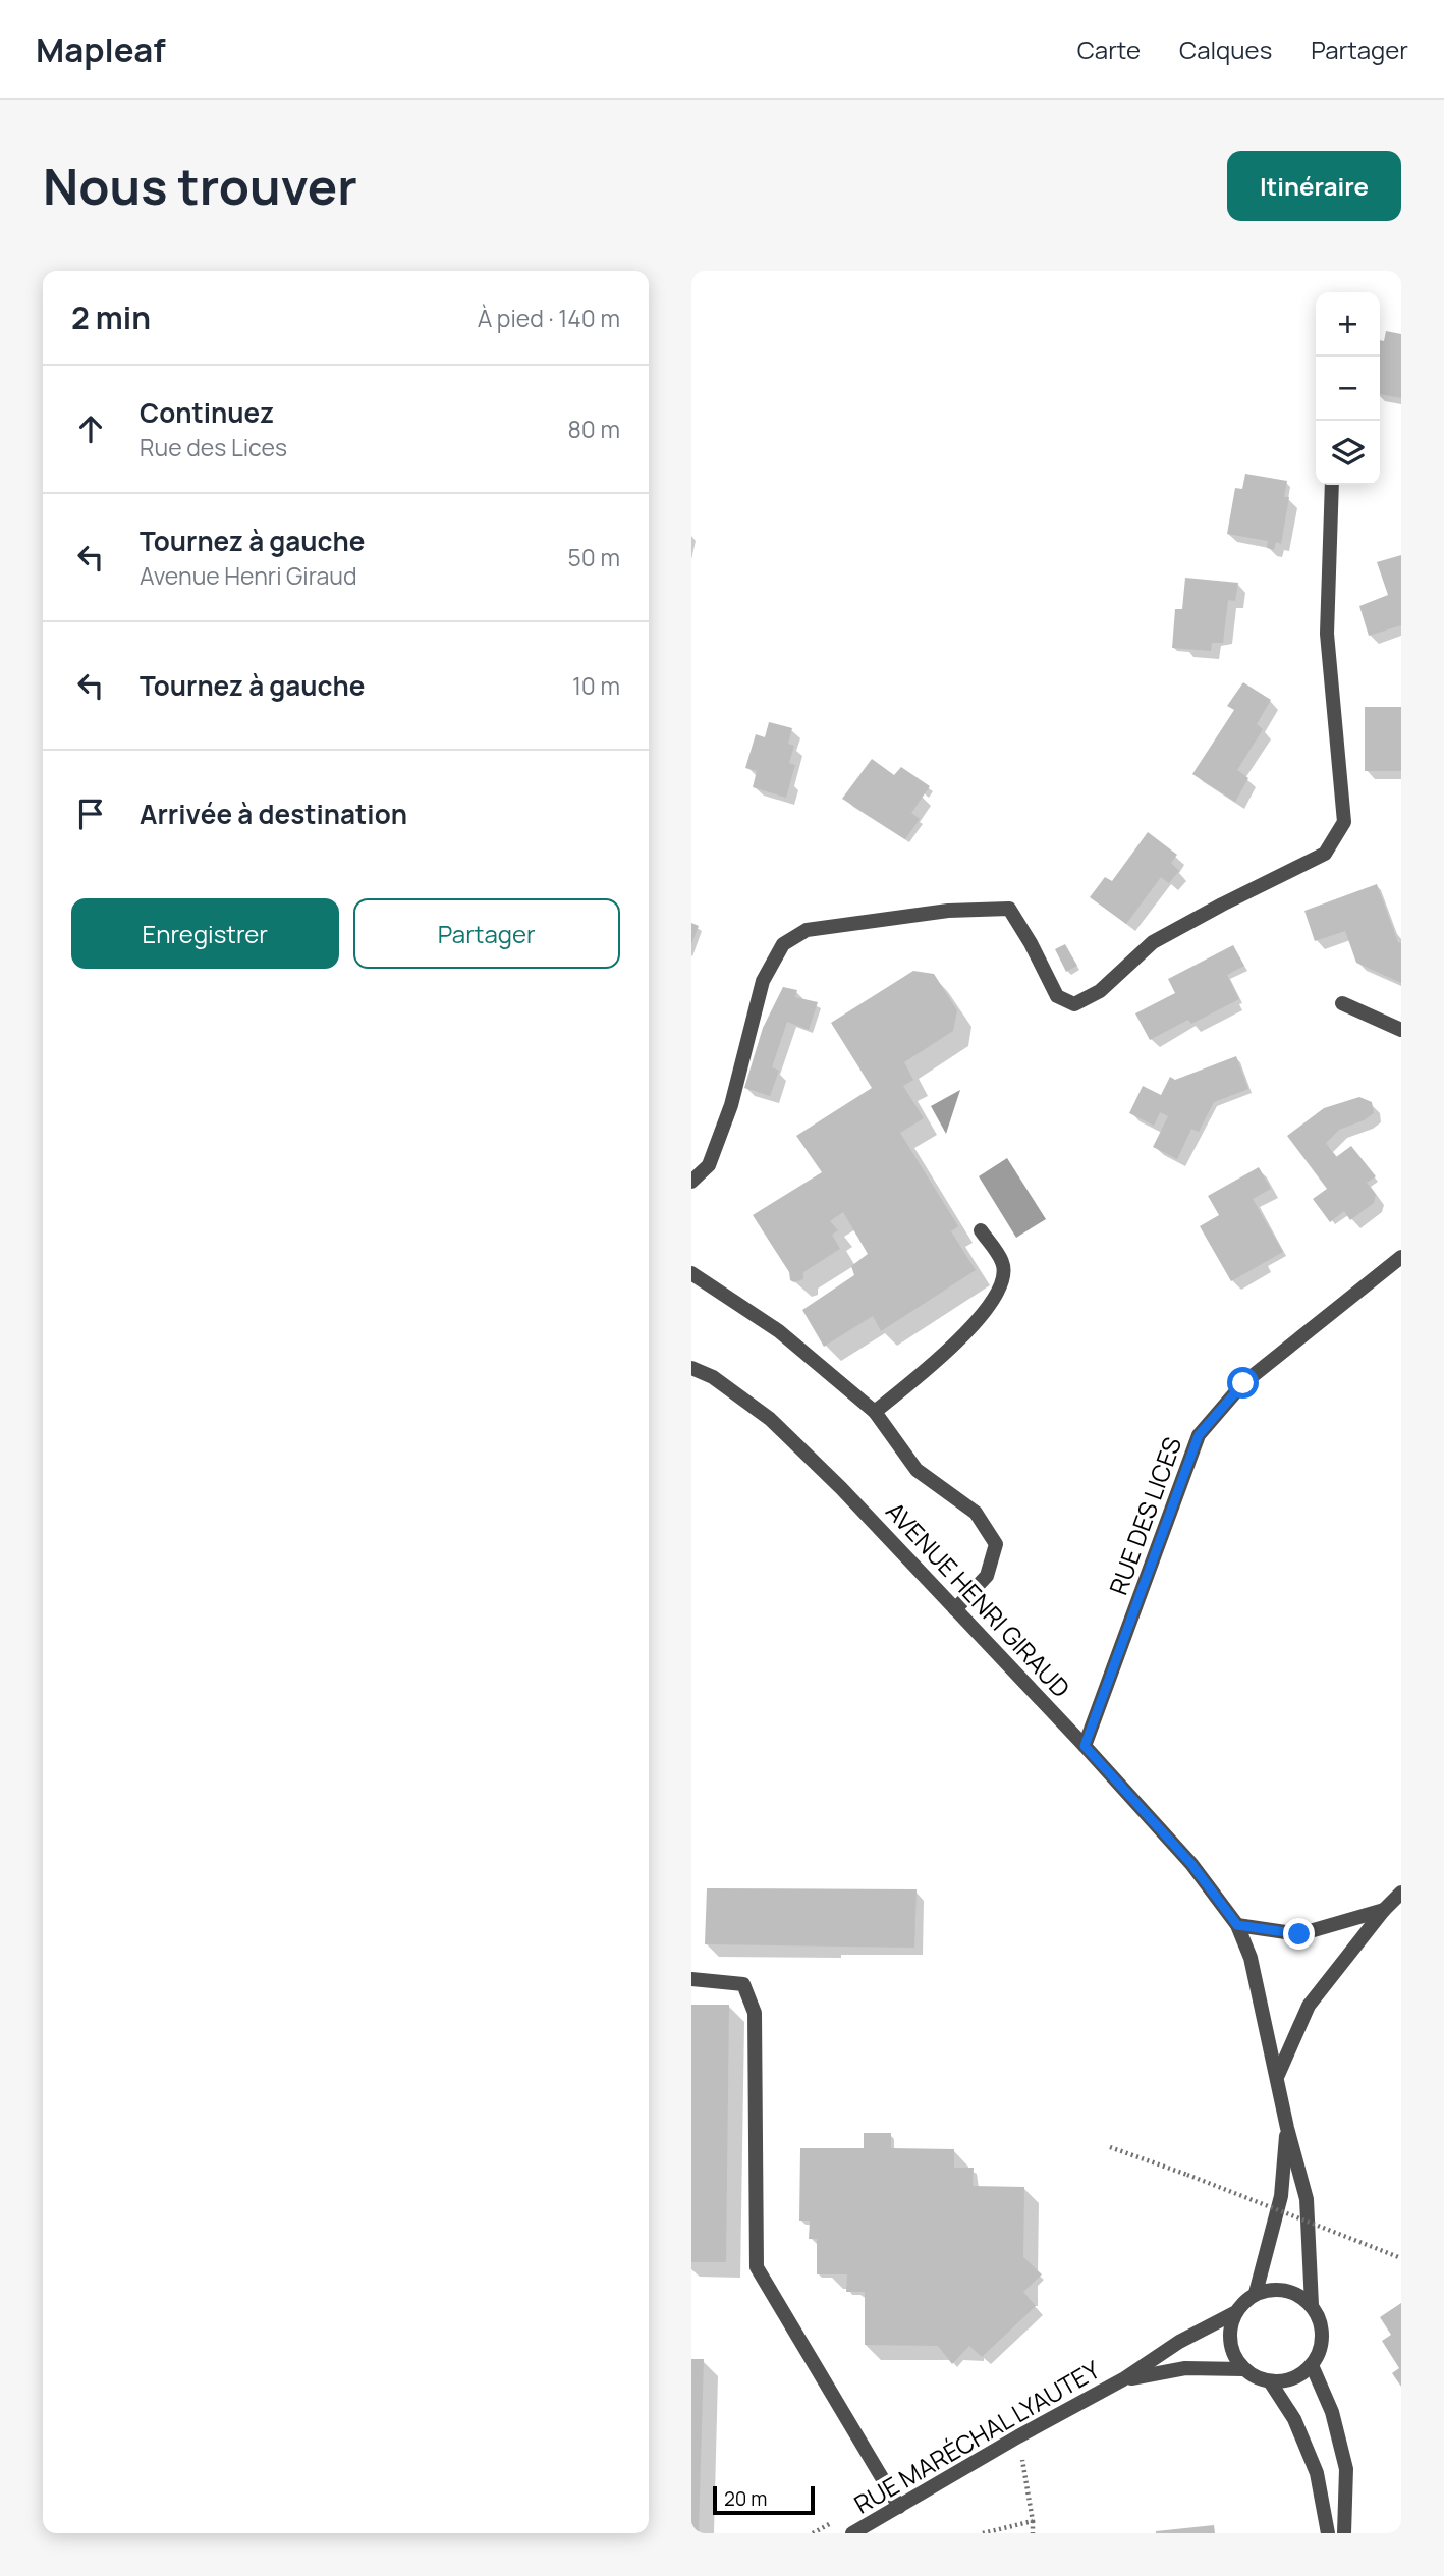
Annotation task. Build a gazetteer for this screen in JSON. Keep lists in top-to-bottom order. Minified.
{"streets":{"street":["RUE DES LICES","AVENUE HENRI GIRAUD","RUE MARÉCHAL LYAUTEY"]},"crossings":[["RUE DES LICES","AVENUE HENRI GIRAUD"],["AVENUE HENRI GIRAUD","RUE MARÉCHAL LYAUTEY"]],"scale_bar":"20 m","page":{"header":"Mapleaf","nav":["Carte","Calques","Partager"],"buttons":["Itinéraire",["Enregistrer","Partager"]],"title":"Nous trouver","heading":["2 min","À pied · 140 m"],"map_buttons":["+","−"],"list":[["Continuez","Rue des Lices","80 m"],["Tournez à gauche","Avenue Henri Giraud","50 m"],["Tournez à gauche","10 m"],"Arrivée à destination"],"scale":"20 m"}}
